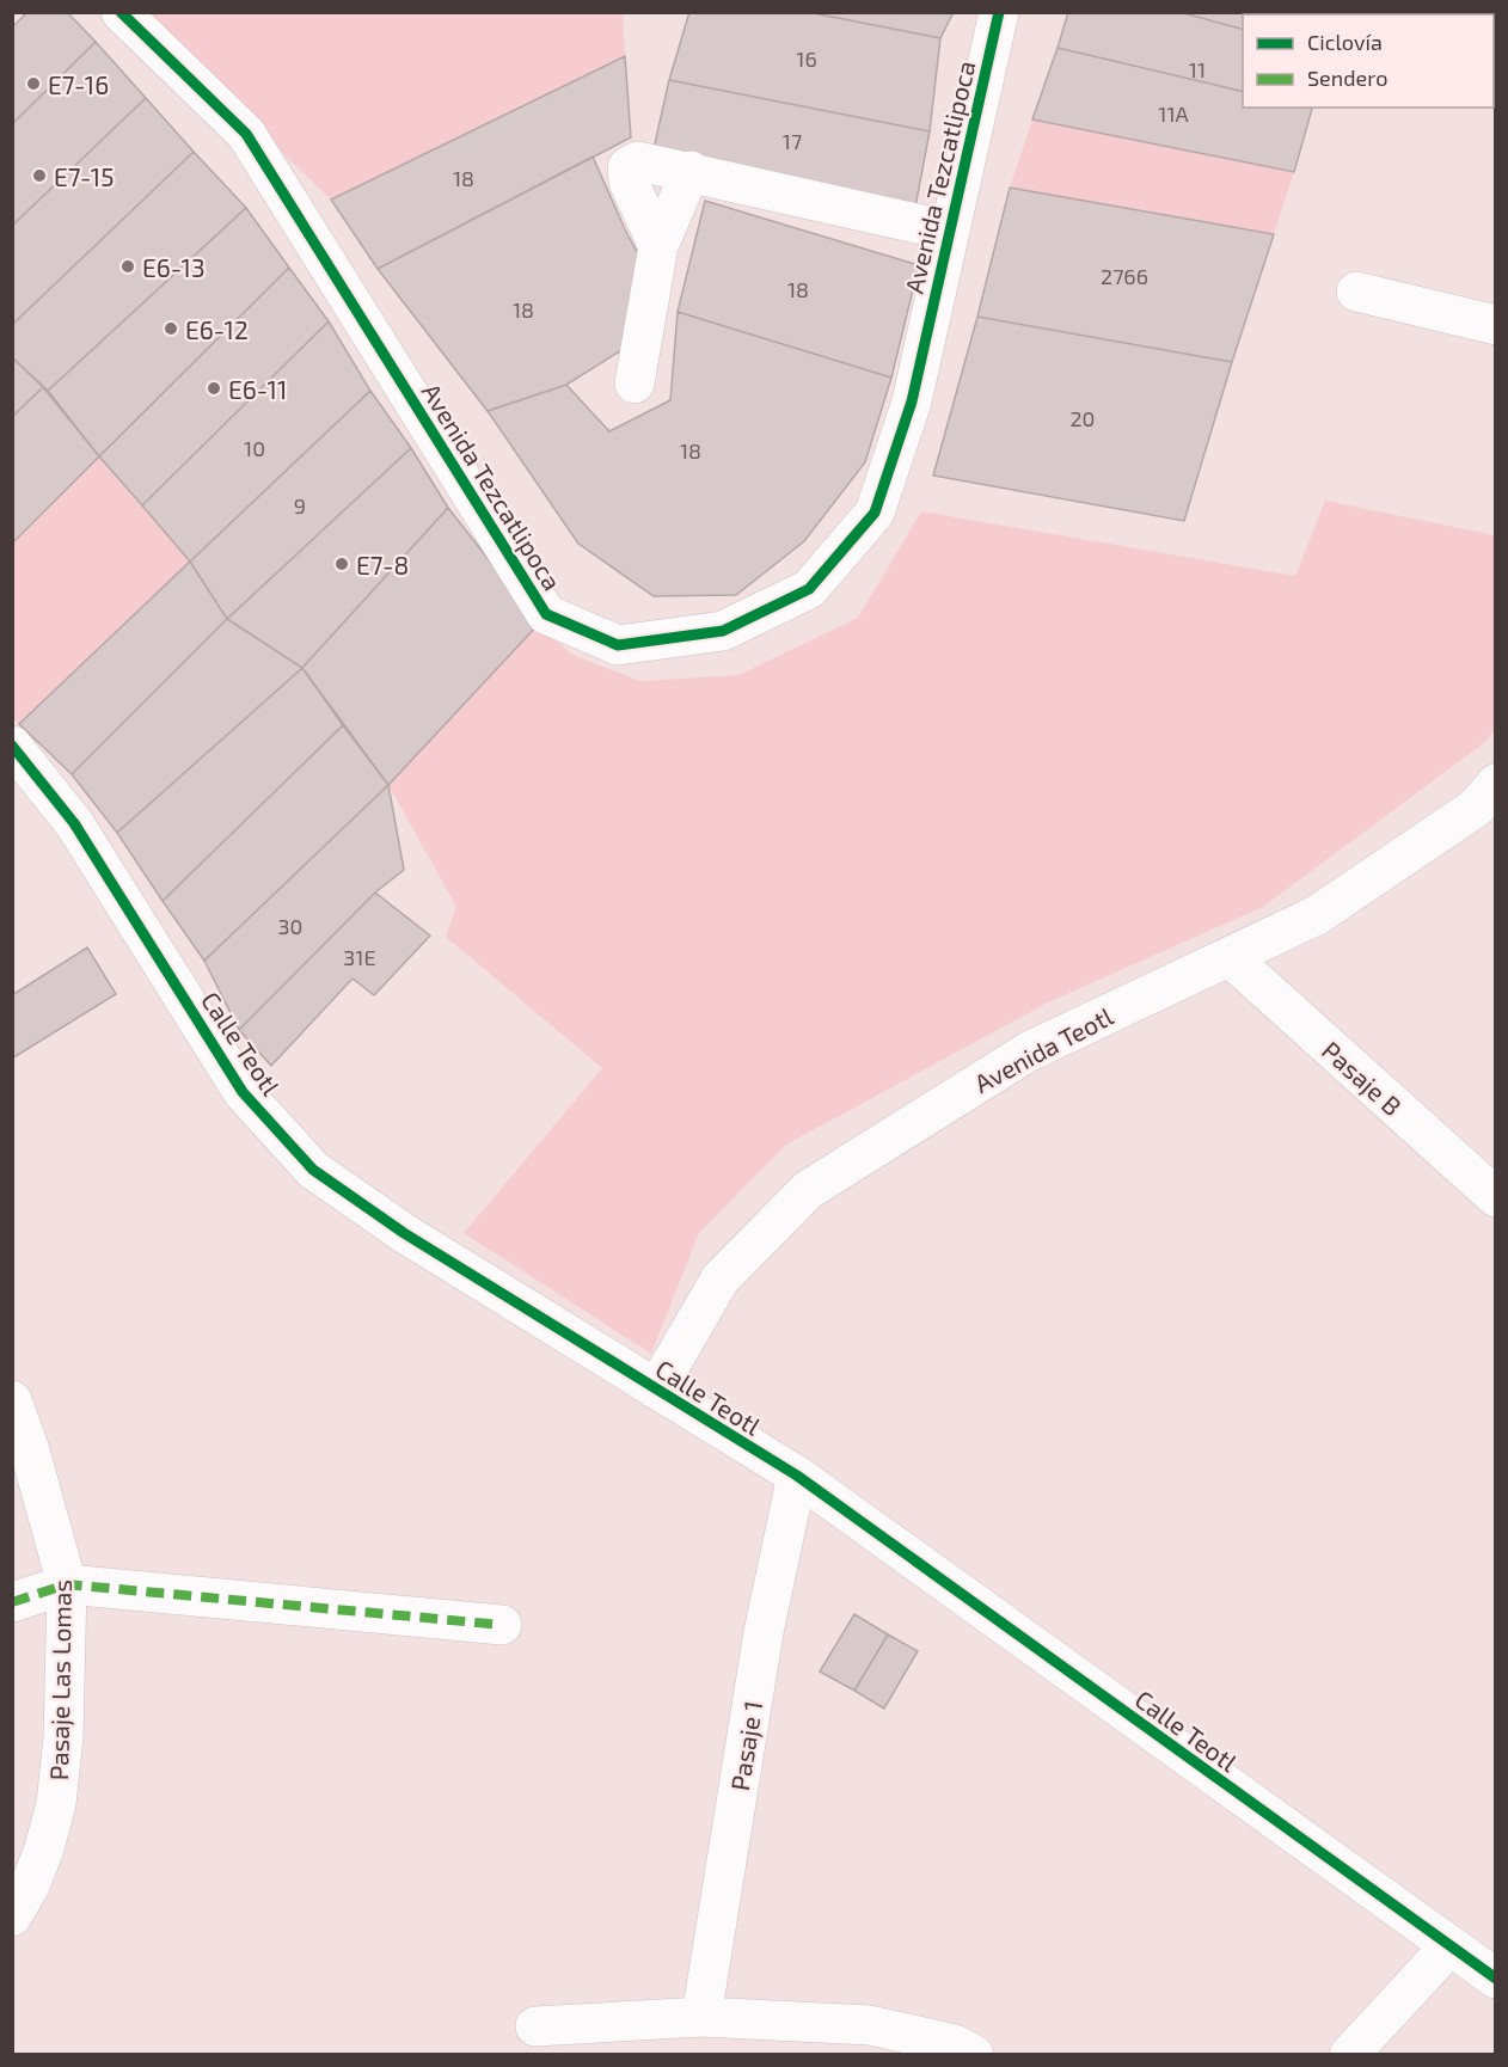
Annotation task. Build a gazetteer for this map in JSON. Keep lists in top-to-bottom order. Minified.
{"streets":{"street":["Avenida Tezcatlipoca","Calle Teotl","Avenida Teotl","Pasaje B","Pasaje Las Lomas","Pasaje 1"]},"crossings":[["Calle Teotl","Avenida Teotl"],["Calle Teotl","Pasaje 1"],["Avenida Teotl","Pasaje B"]],"places":["E7-16","E7-15","E6-13","E6-12","E6-11","E7-8"],"house_numbers":["16","11","11A","17","18","2766","18","18","20","10","18","9","30","31E"],"legend":["Ciclovía","Sendero"]}
